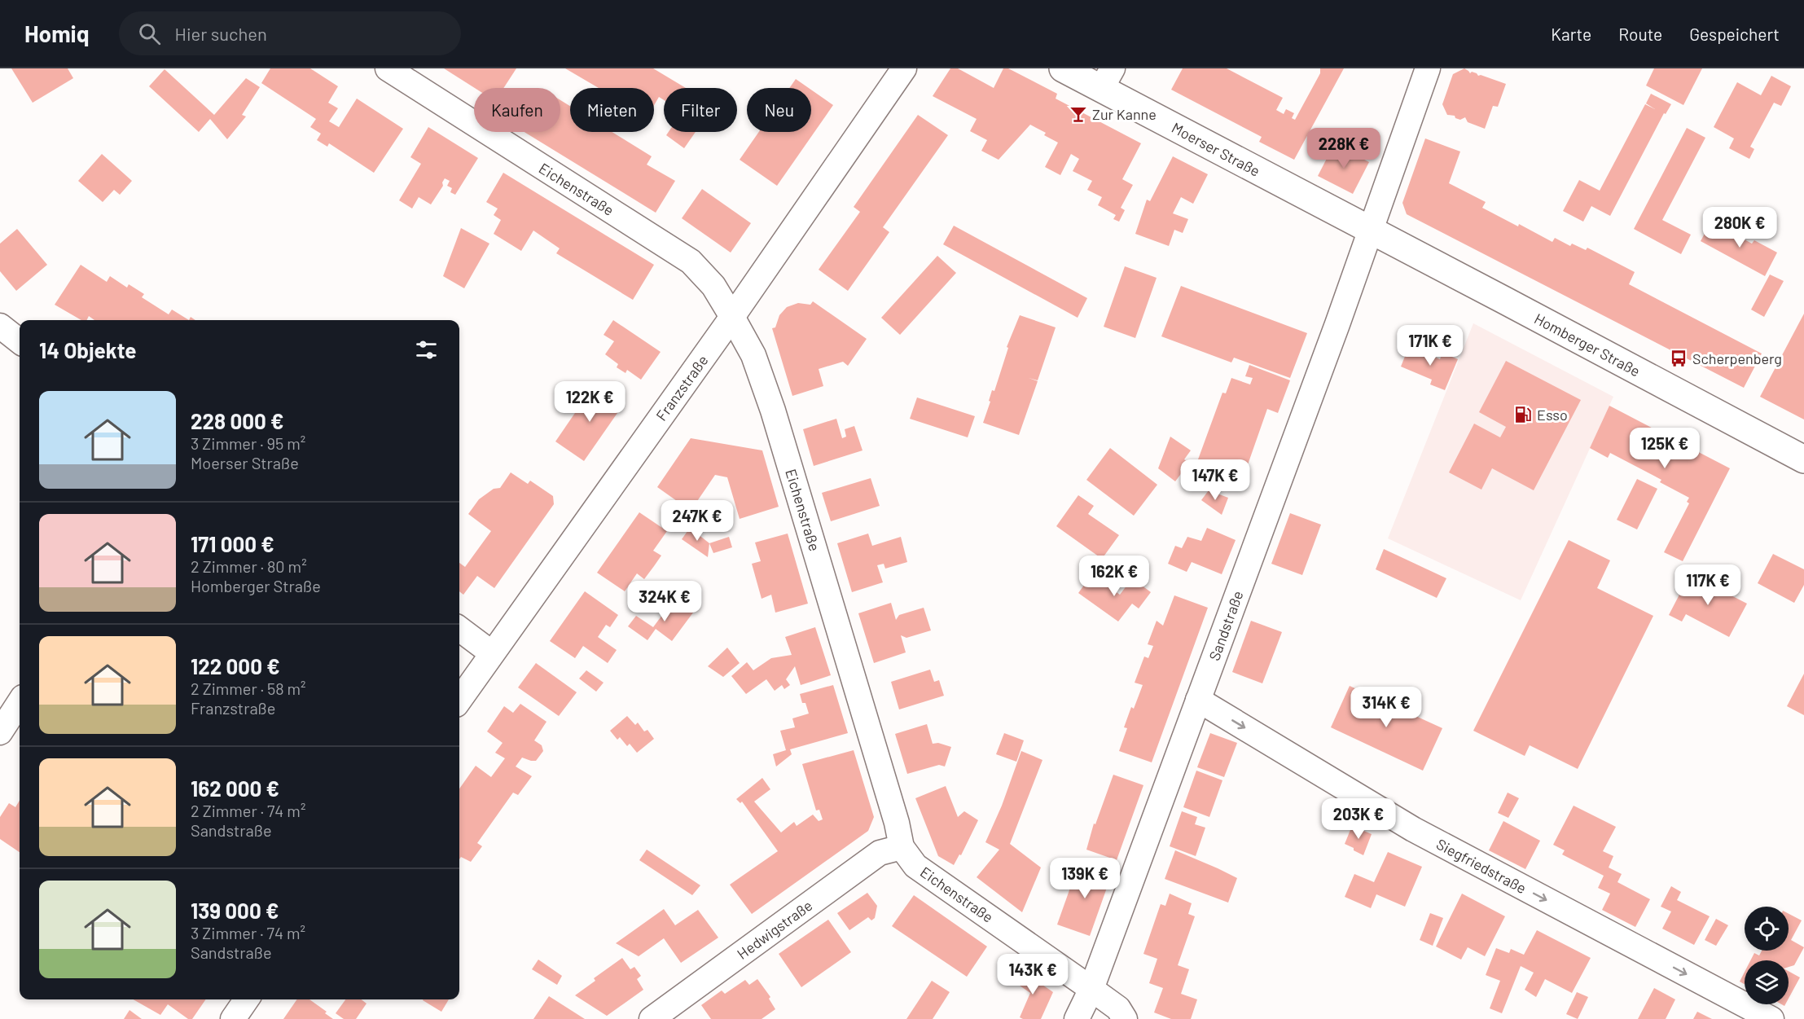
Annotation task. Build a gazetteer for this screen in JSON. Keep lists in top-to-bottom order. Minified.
{"streets":{"main road":["Moerser Straße","Homberger Straße"],"street":["Eichenstraße","Franzstraße","Sandstraße","Siegfriedstraße","Hedwigstraße"]},"crossings":[["Moerser Straße","Homberger Straße"],["Moerser Straße","Sandstraße"],["Eichenstraße","Franzstraße"],["Eichenstraße","Sandstraße"],["Eichenstraße","Hedwigstraße"],["Homberger Straße","Sandstraße"],["Sandstraße","Siegfriedstraße"]],"one_way":["Siegfriedstraße"],"places":{"bar":["Zur Kanne"],"bus stop":["Scherpenberg"],"fuel station":["Esso"]},"page":{"header":"Homiq","search":"Hier suchen","nav":["Karte","Route","Gespeichert"],"chip":["Kaufen","Mieten","Filter","Neu"],"price":["228K €","280K €","171K €","122K €","125K €","147K €","247K €","162K €","117K €","324K €","314K €","203K €","139K €","143K €"],"heading":"14 Objekte","list":[{"name":"228 000 €","note":"3 Zimmer · 95 m² · Moerser Straße"},{"name":"171 000 €","note":"2 Zimmer · 80 m² · Homberger Straße"},{"name":"122 000 €","note":"2 Zimmer · 58 m² · Franzstraße"},{"name":"162 000 €","note":"2 Zimmer · 74 m² · Sandstraße"},{"name":"139 000 €","note":"3 Zimmer · 74 m² · Sandstraße"}]}}
